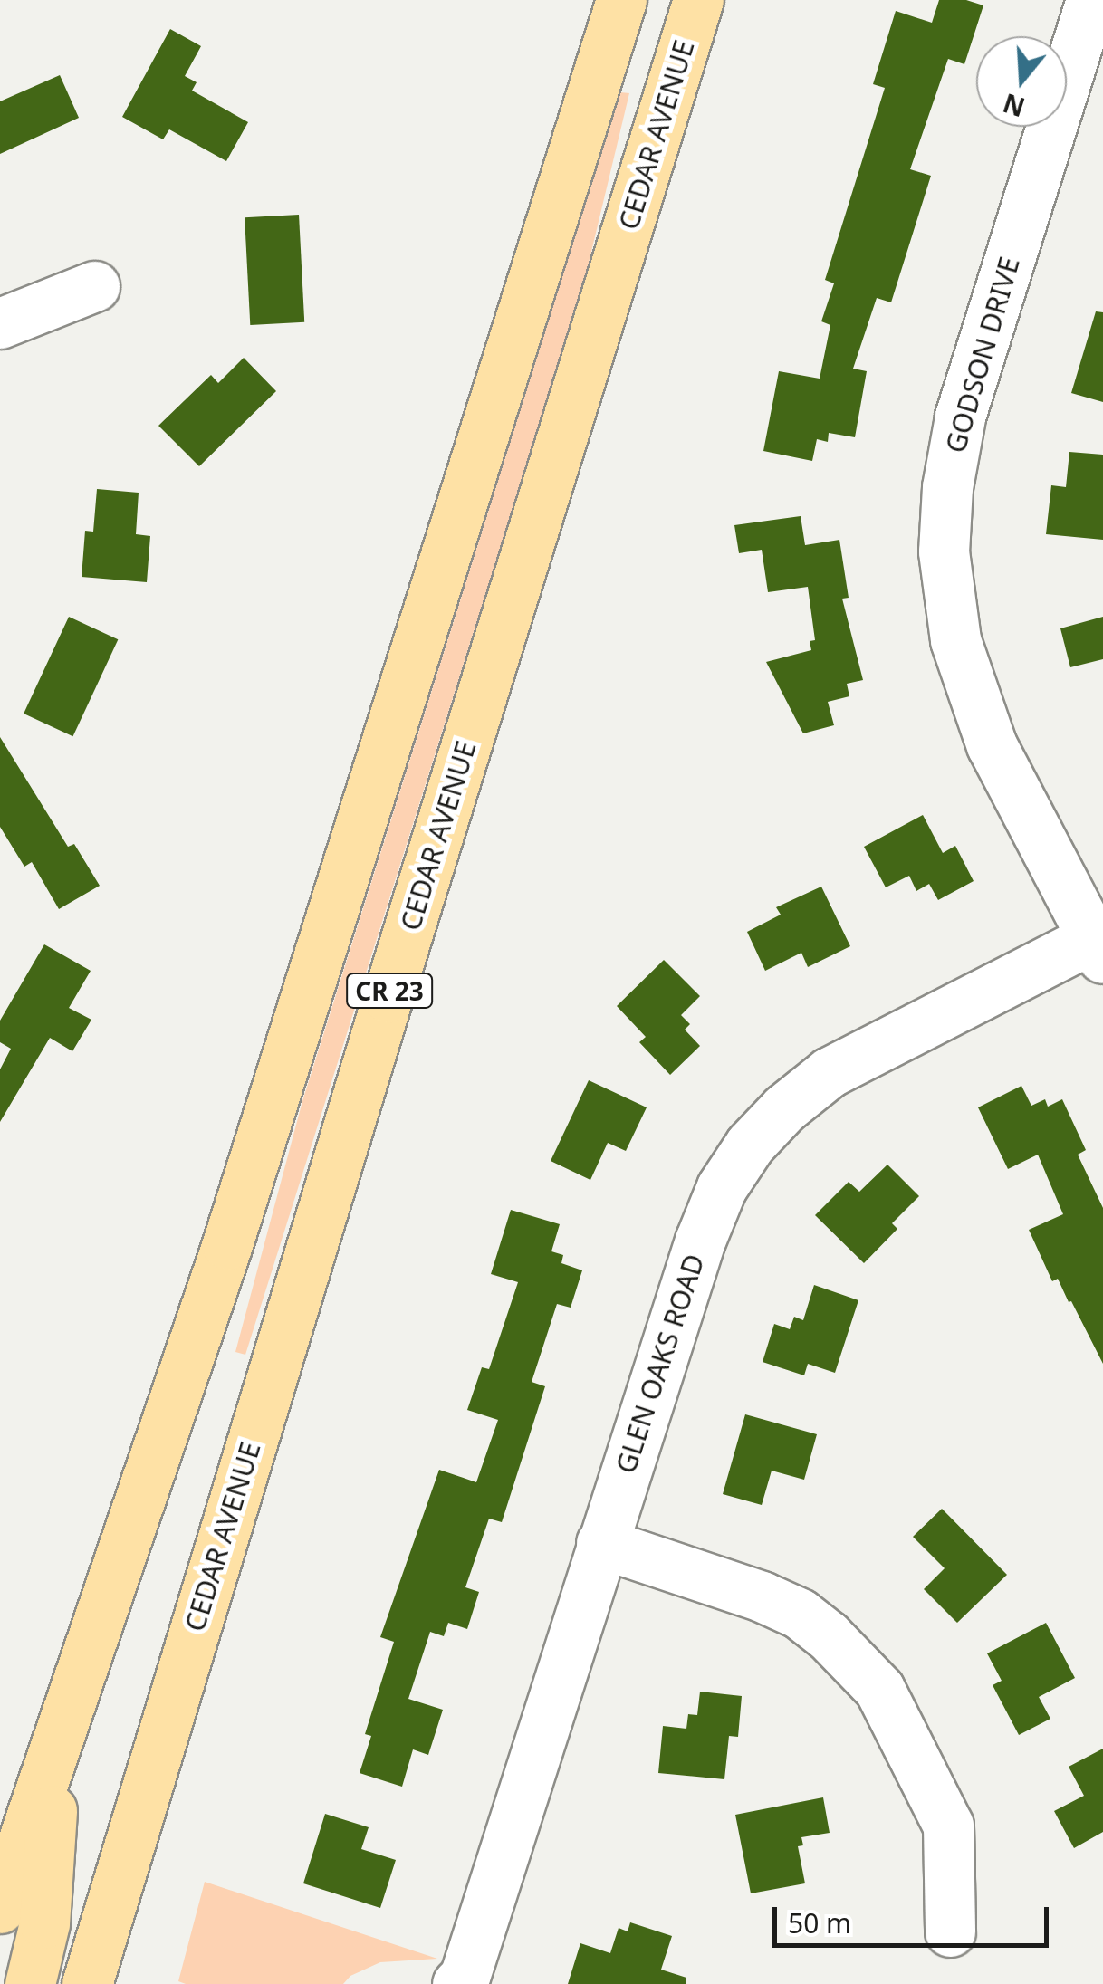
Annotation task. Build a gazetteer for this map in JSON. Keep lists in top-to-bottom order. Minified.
{"streets":{"main road":["CEDAR AVENUE","CR 23"],"street":["GODSON DRIVE","GLEN OAKS ROAD"]},"crossings":[["GODSON DRIVE","GLEN OAKS ROAD"]],"scale_bar":"50 m","north":"bottom"}
